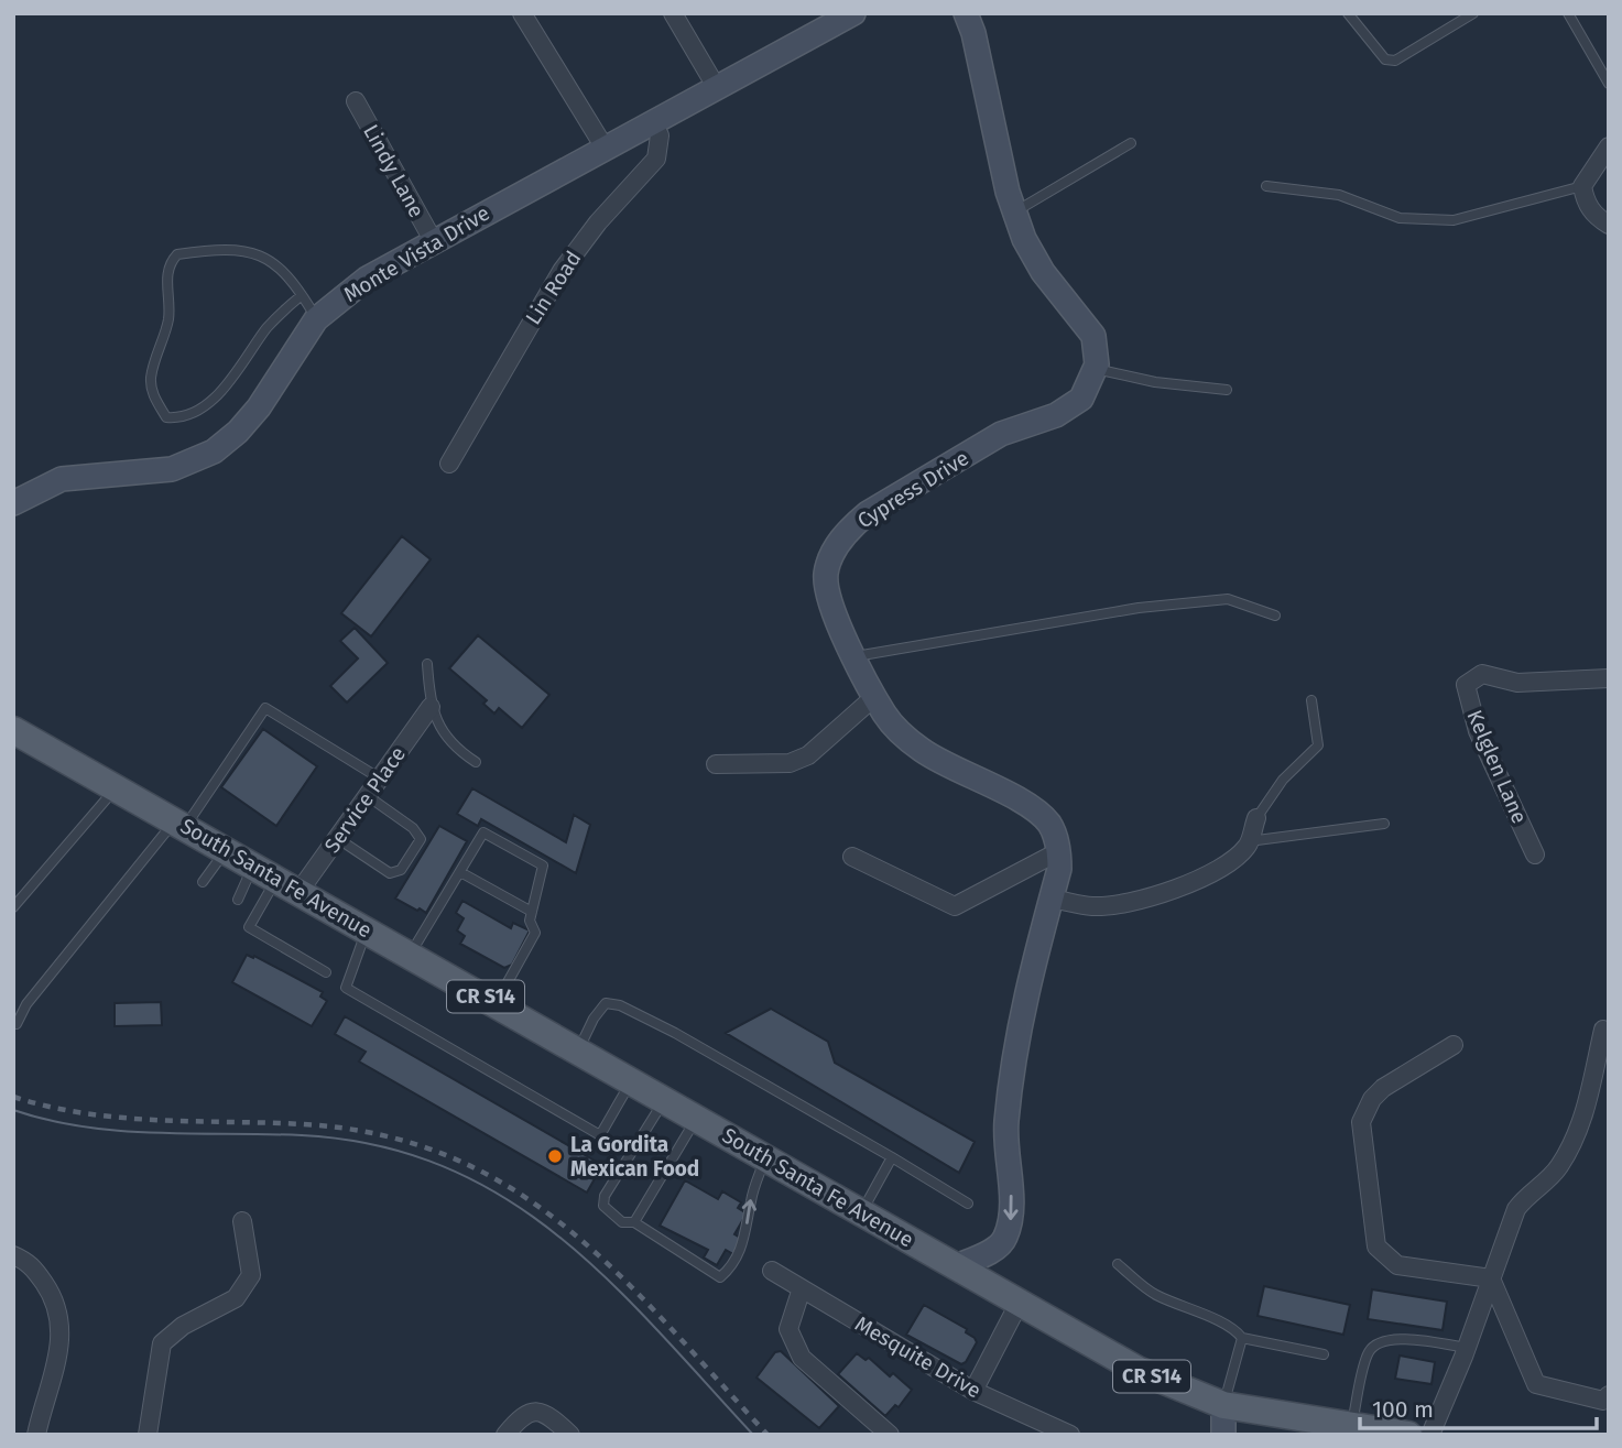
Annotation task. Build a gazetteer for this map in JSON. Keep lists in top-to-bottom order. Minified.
{"streets":{"main road":["South Santa Fe Avenue","CR S14"],"street":["Lindy Lane","Monte Vista Drive","Lin Road","Cypress Drive","Kelglen Lane","Service Place","Mesquite Drive"]},"crossings":[["Lindy Lane","Monte Vista Drive"],["Monte Vista Drive","Lin Road"],["Service Place","South Santa Fe Avenue"]],"places":["La Gordita Mexican Food"],"scale_bar":"100 m"}
